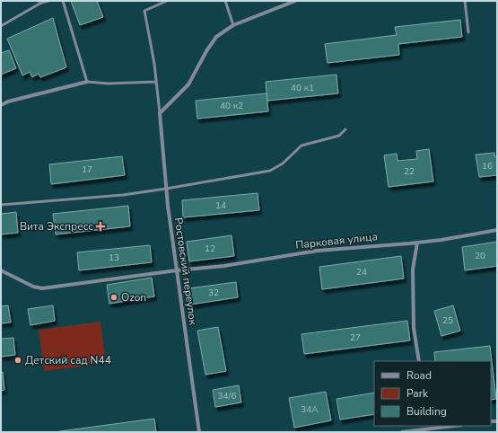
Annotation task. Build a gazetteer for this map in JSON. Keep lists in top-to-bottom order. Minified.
{"streets":{"street":["Парковая улица","Ростовский переулок"]},"crossings":[["Парковая улица","Ростовский переулок"]],"places":{"health":["Вита Экспресс"],"other":["Ozon","Детский сад N44"]},"house_numbers":["40 к1","40 к2","16","17","22","14","12","20","13","24","32","25","27","34/6","34А"],"legend":["Road","Park","Building"]}
